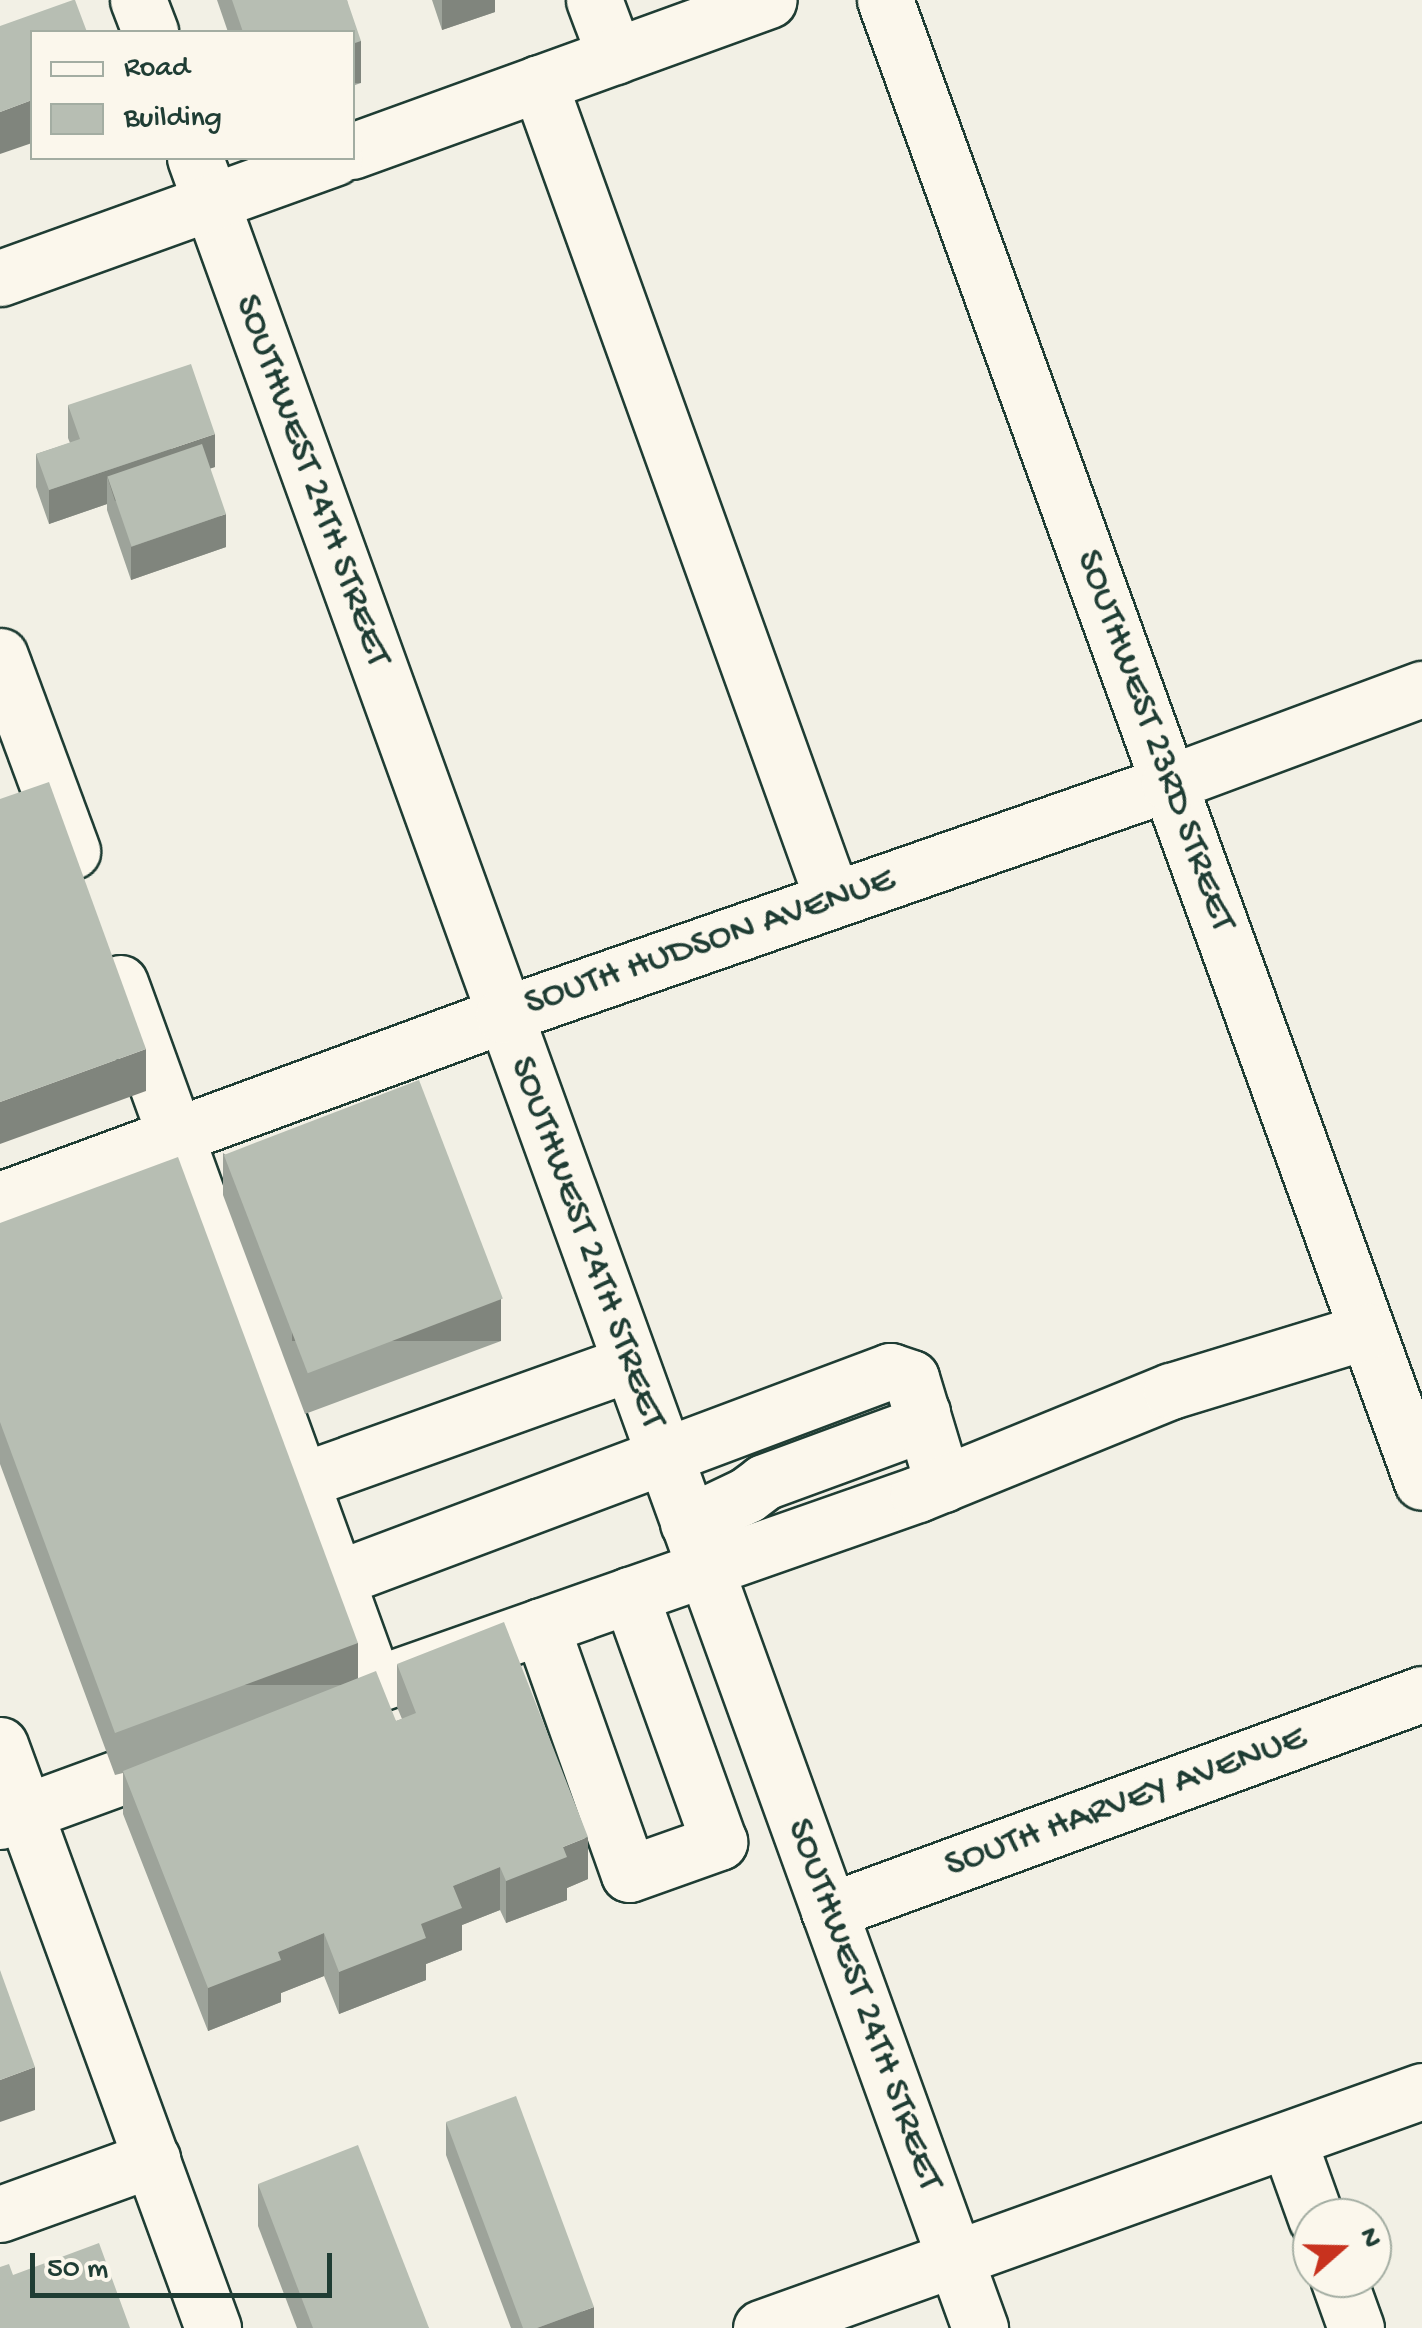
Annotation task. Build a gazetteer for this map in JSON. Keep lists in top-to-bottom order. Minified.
{"streets":{"street":["SOUTHWEST 24TH STREET","SOUTHWEST 23RD STREET","SOUTH HUDSON AVENUE","SOUTH HARVEY AVENUE"]},"crossings":[["SOUTHWEST 24TH STREET","SOUTH HUDSON AVENUE"],["SOUTHWEST 24TH STREET","SOUTH HARVEY AVENUE"],["SOUTHWEST 23RD STREET","SOUTH HUDSON AVENUE"]],"legend":["Road","Building"],"scale_bar":"50 m","north":"right"}
